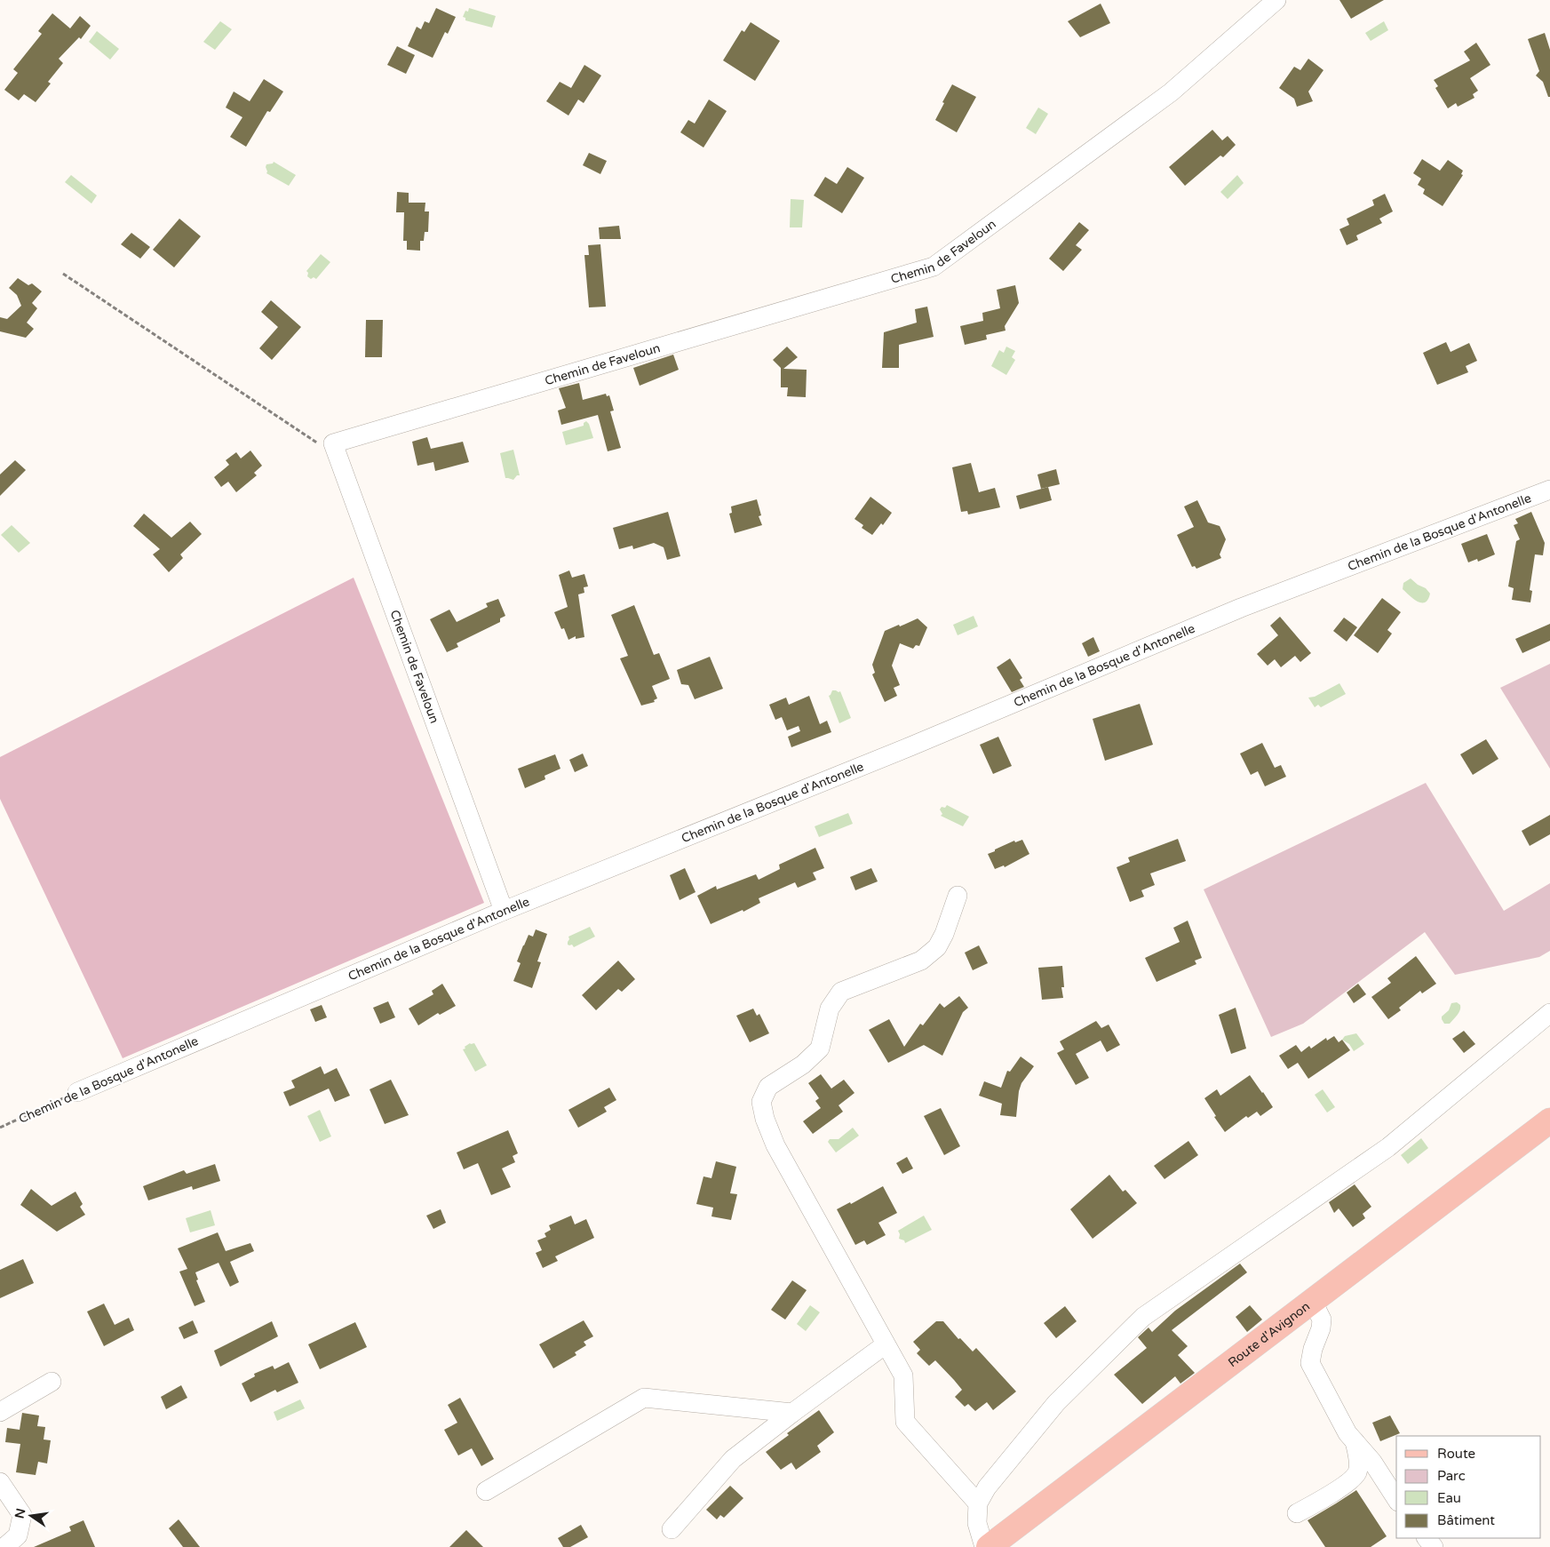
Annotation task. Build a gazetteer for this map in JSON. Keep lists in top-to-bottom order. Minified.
{"streets":{"main road":["Route d'Avignon"],"street":["Chemin de Faveloun","Chemin de la Bosque d'Antonelle"]},"crossings":[["Chemin de Faveloun","Chemin de la Bosque d'Antonelle"]],"legend":["Route","Parc","Eau","Bâtiment"],"north":"left"}
